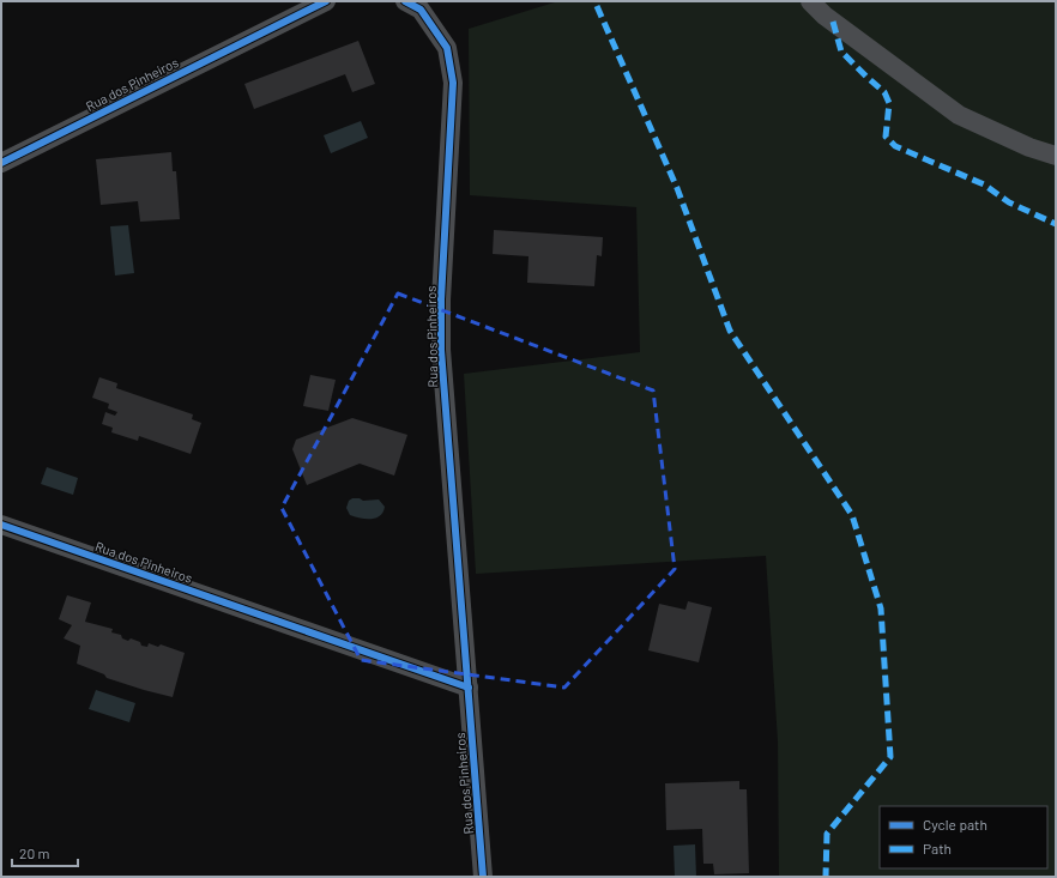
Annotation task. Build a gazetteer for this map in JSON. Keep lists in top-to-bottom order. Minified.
{"streets":{"street":["Rua dos Pinheiros"]},"legend":["Cycle path","Path"],"scale_bar":"20 m"}
